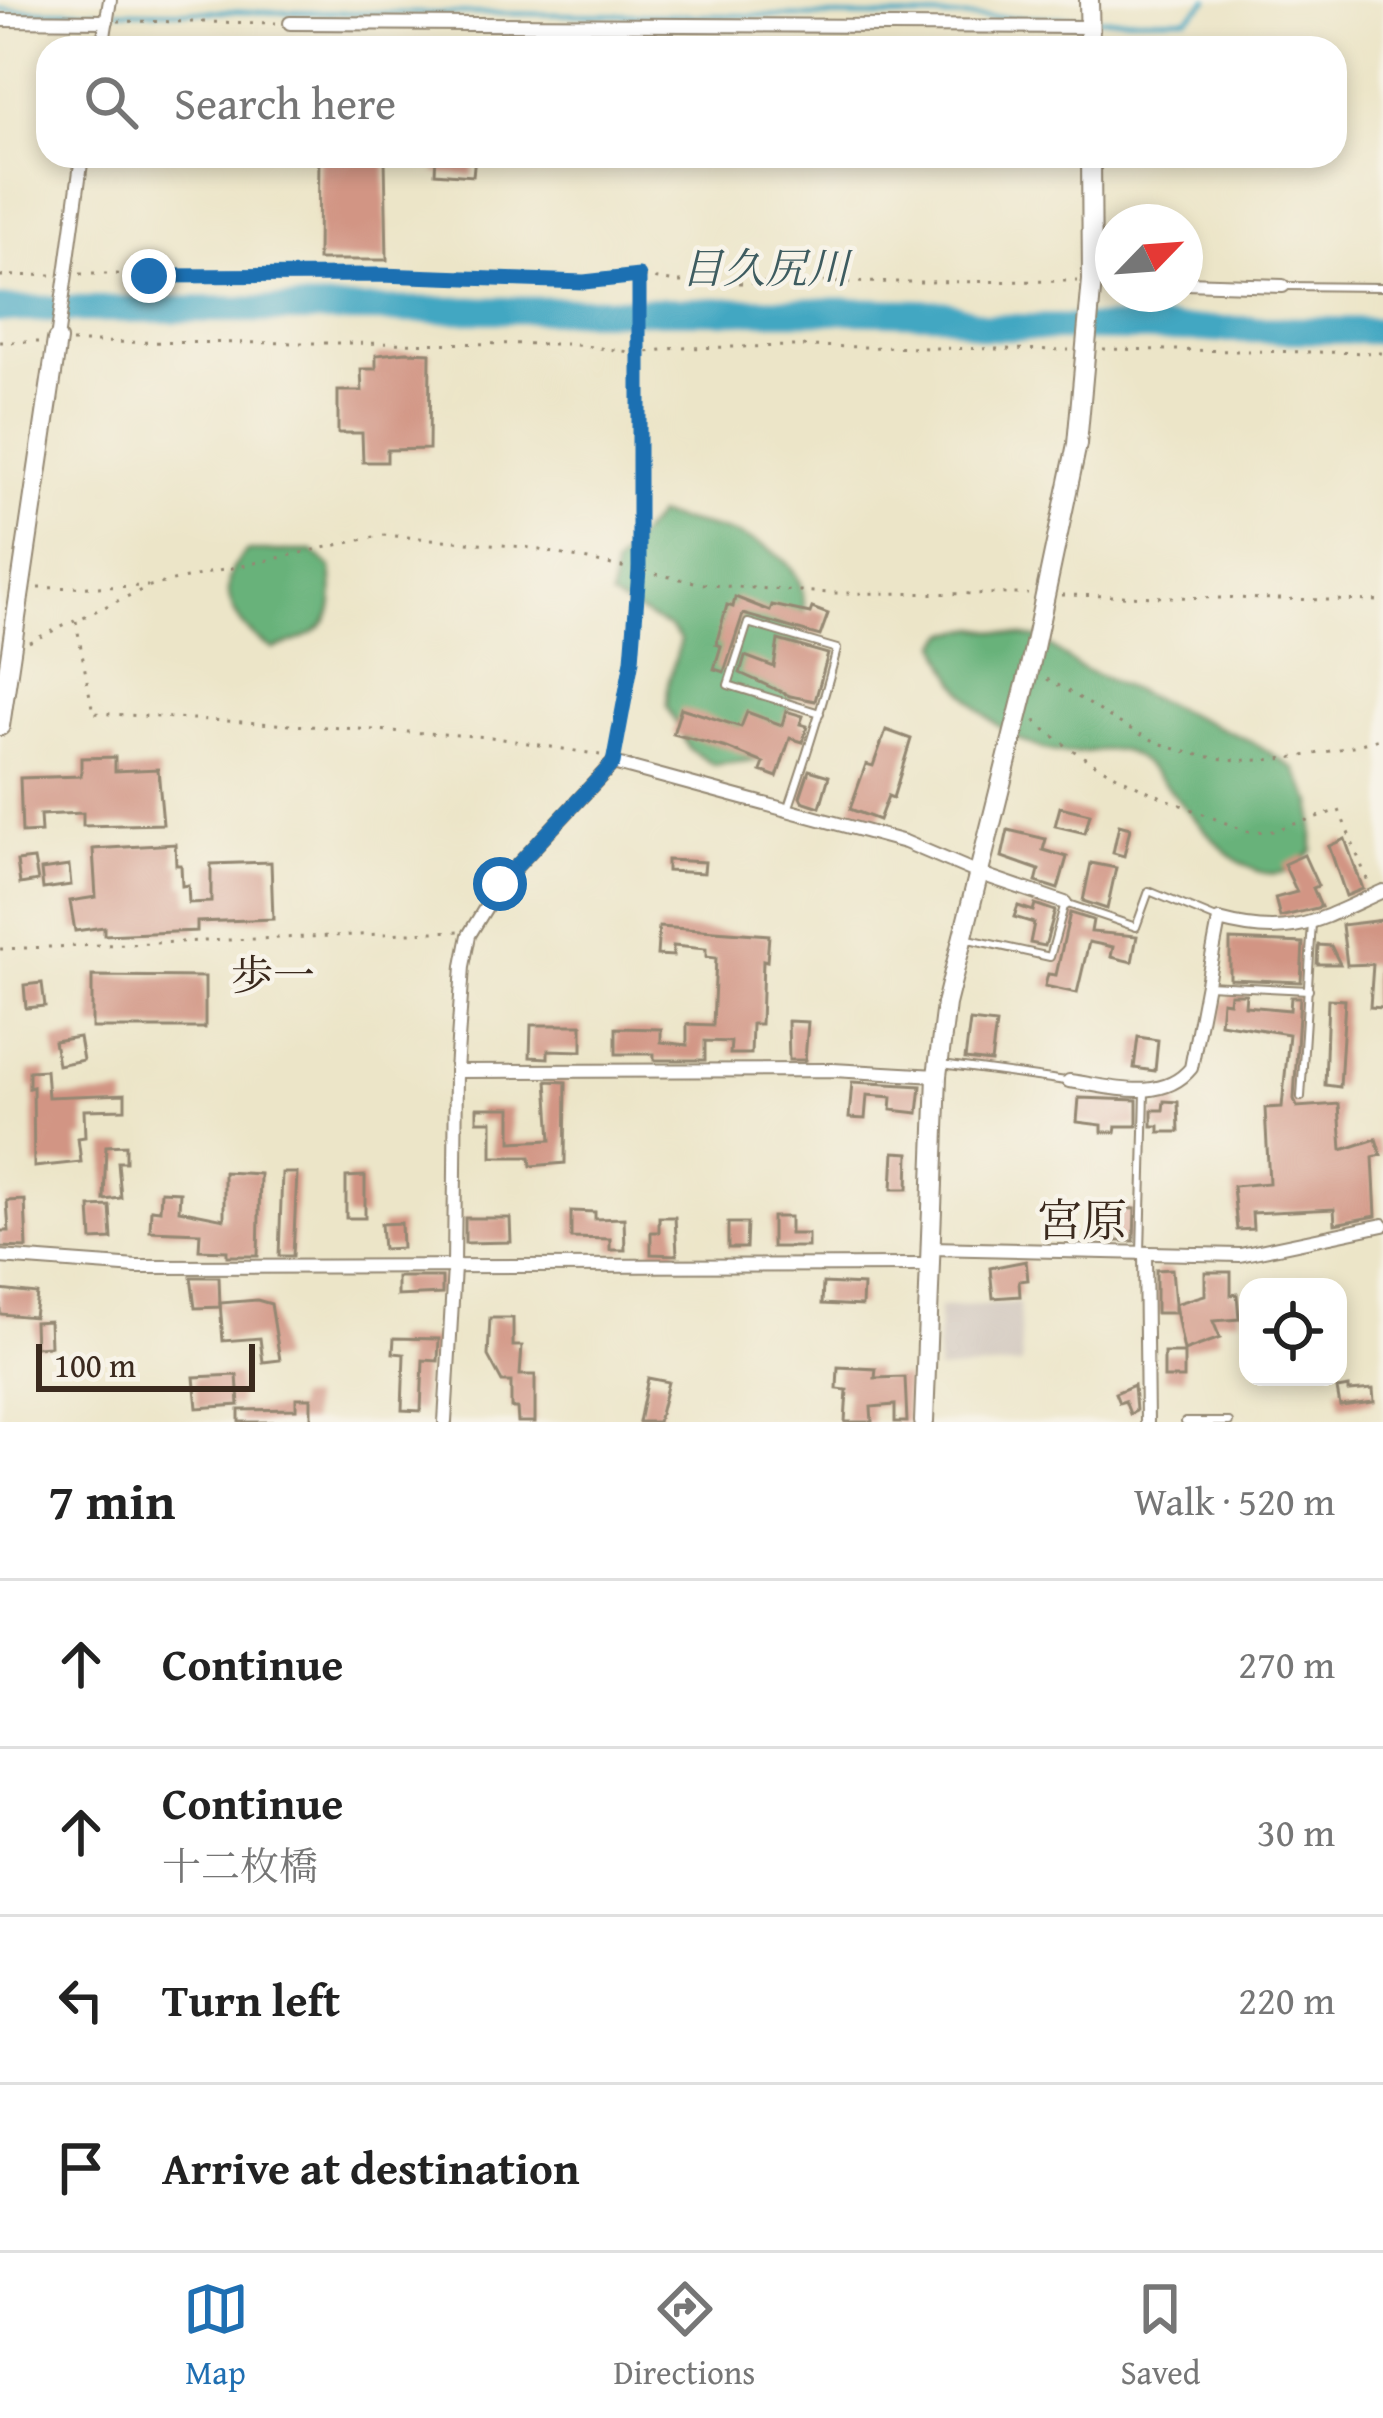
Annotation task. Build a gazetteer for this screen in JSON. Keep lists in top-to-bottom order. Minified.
{"districts":["歩一","宮原"],"water":["目久尻川"],"scale_bar":"100 m","north":"top right","page":{"search":"Search here","scale":"100 m","heading":["7 min","Walk · 520 m"],"list":[["Continue","270 m"],["Continue","十二枚橋","30 m"],["Turn left","220 m"],"Arrive at destination"],"nav":["Map","Directions","Saved"]}}
